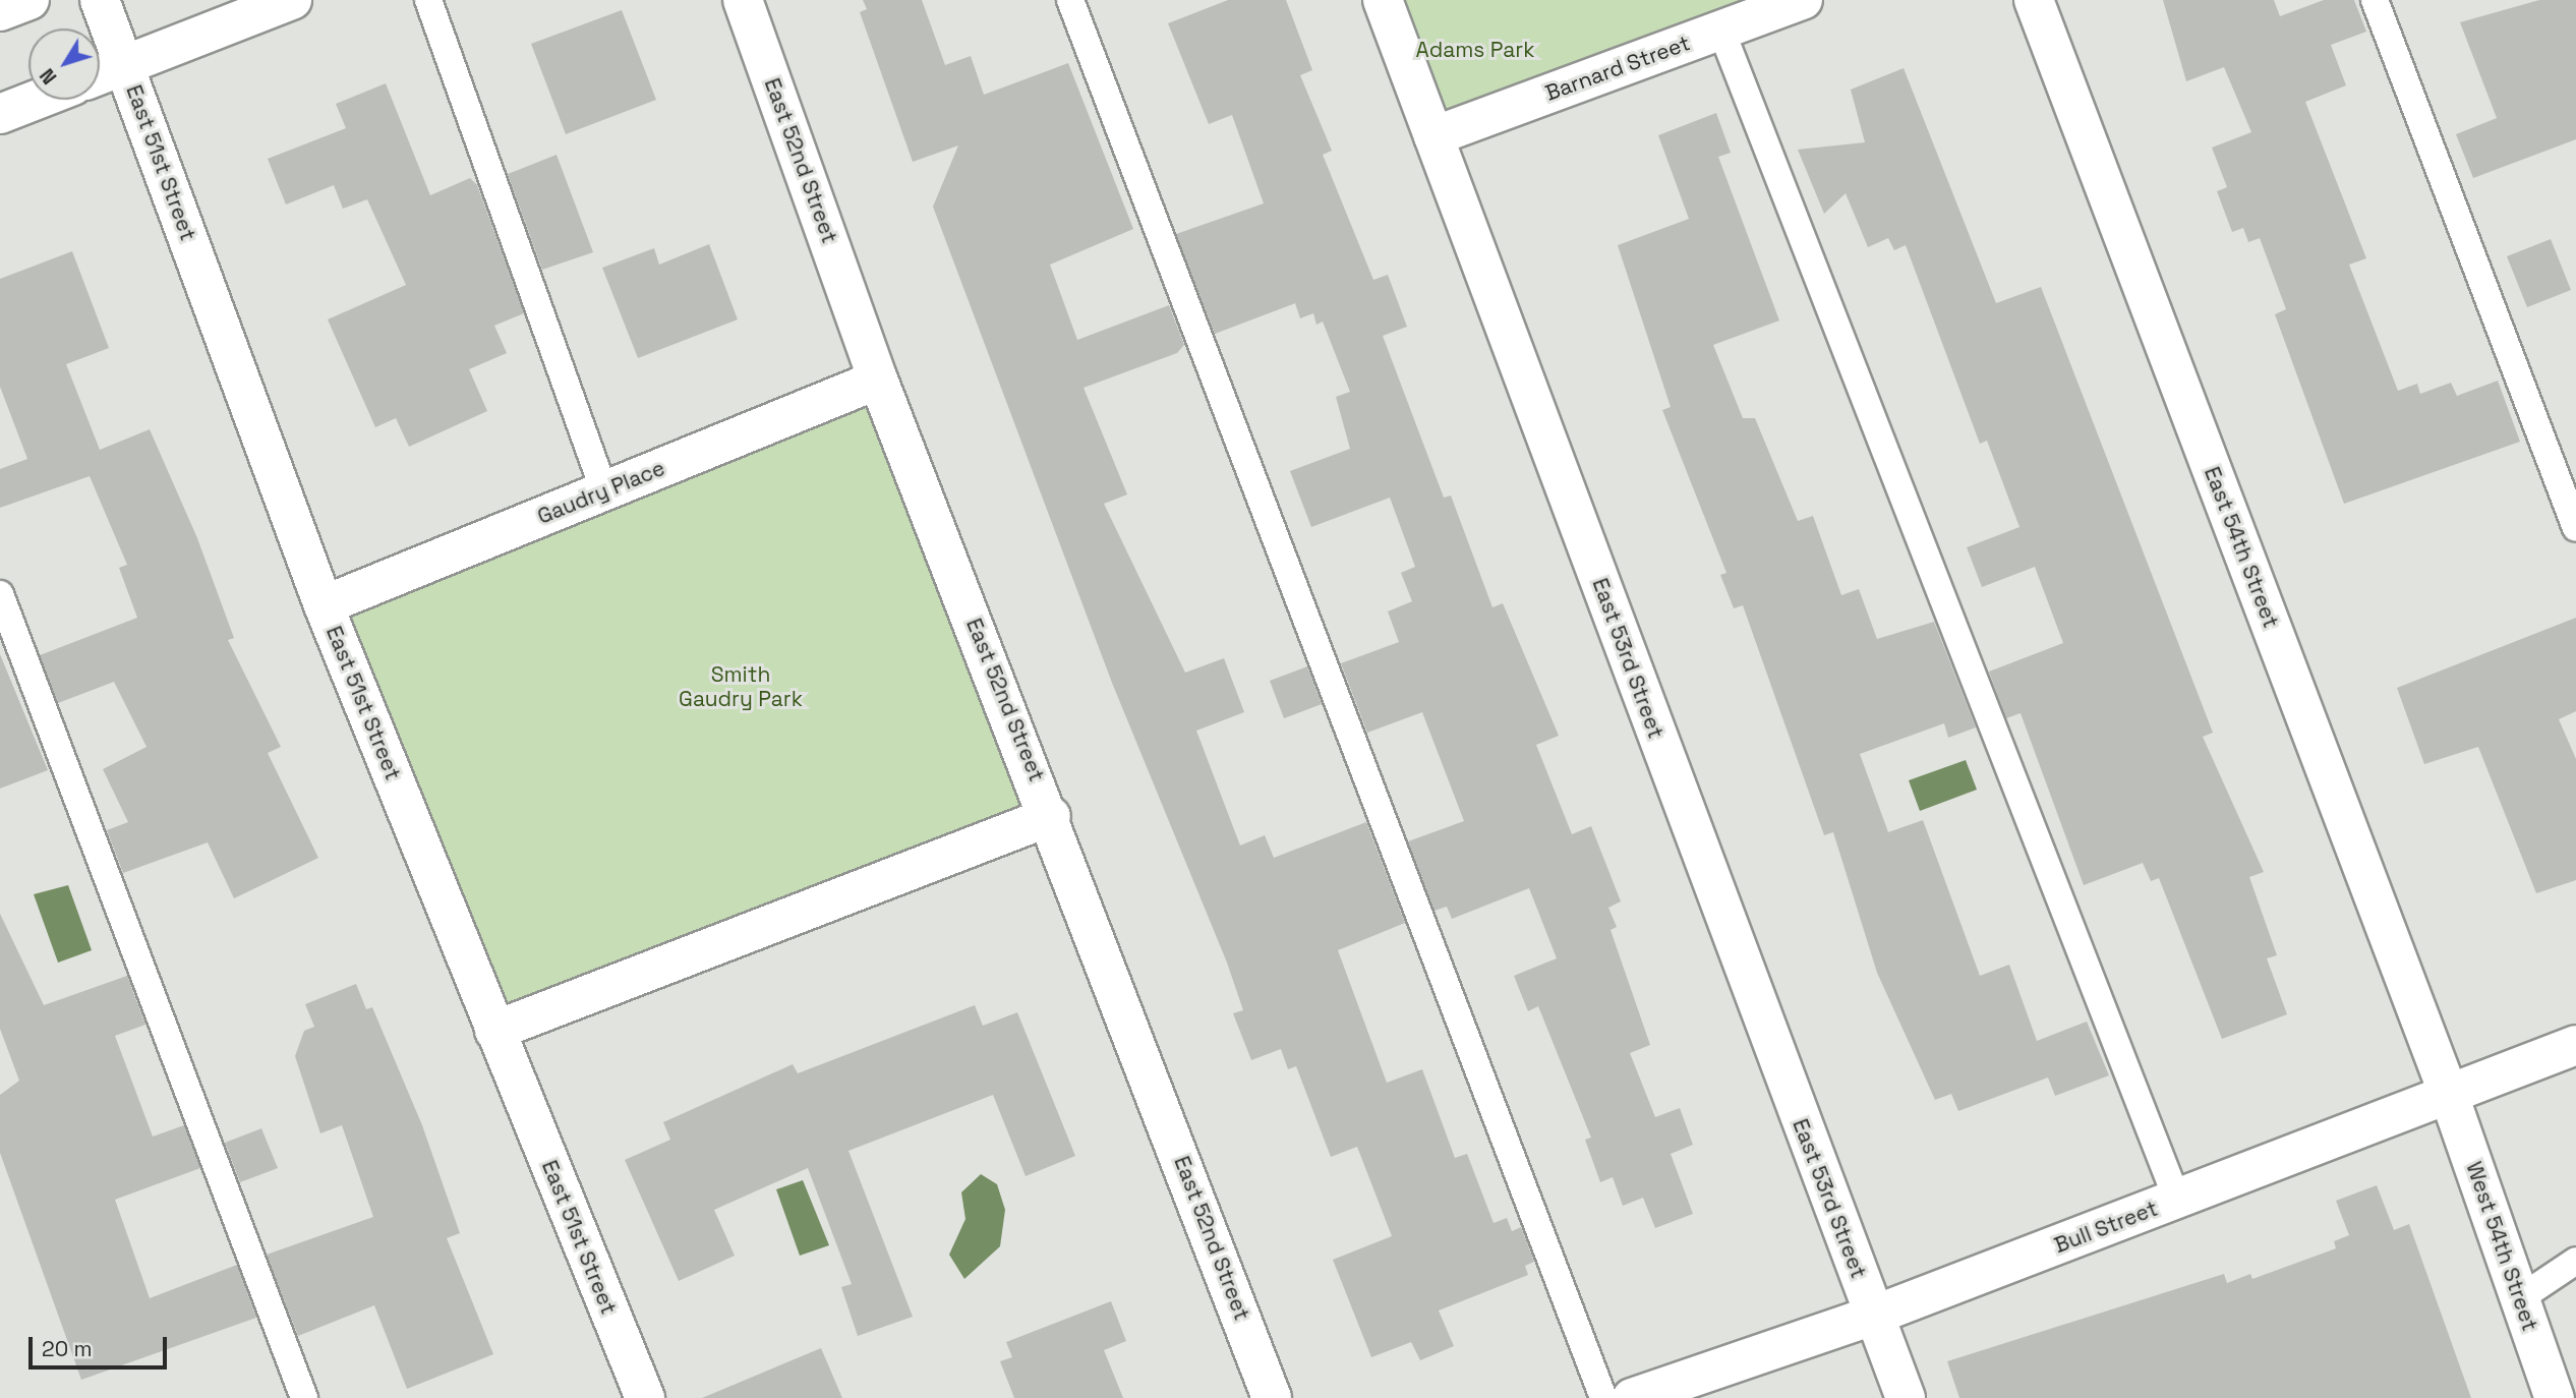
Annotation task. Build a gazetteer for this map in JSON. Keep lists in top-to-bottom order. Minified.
{"streets":{"street":["Barnard Street","East 52nd Street","East 51st Street","Gaudry Place","East 54th Street","East 53rd Street","Bull Street","West 54th Street"]},"crossings":[["Barnard Street","East 53rd Street"],["East 52nd Street","Gaudry Place"],["East 51st Street","Gaudry Place"],["East 54th Street","Bull Street"],["East 54th Street","West 54th Street"],["East 53rd Street","Bull Street"],["Bull Street","West 54th Street"]],"parks":["Adams Park","Smith Gaudry Park"],"scale_bar":"20 m","north":"bottom left"}
